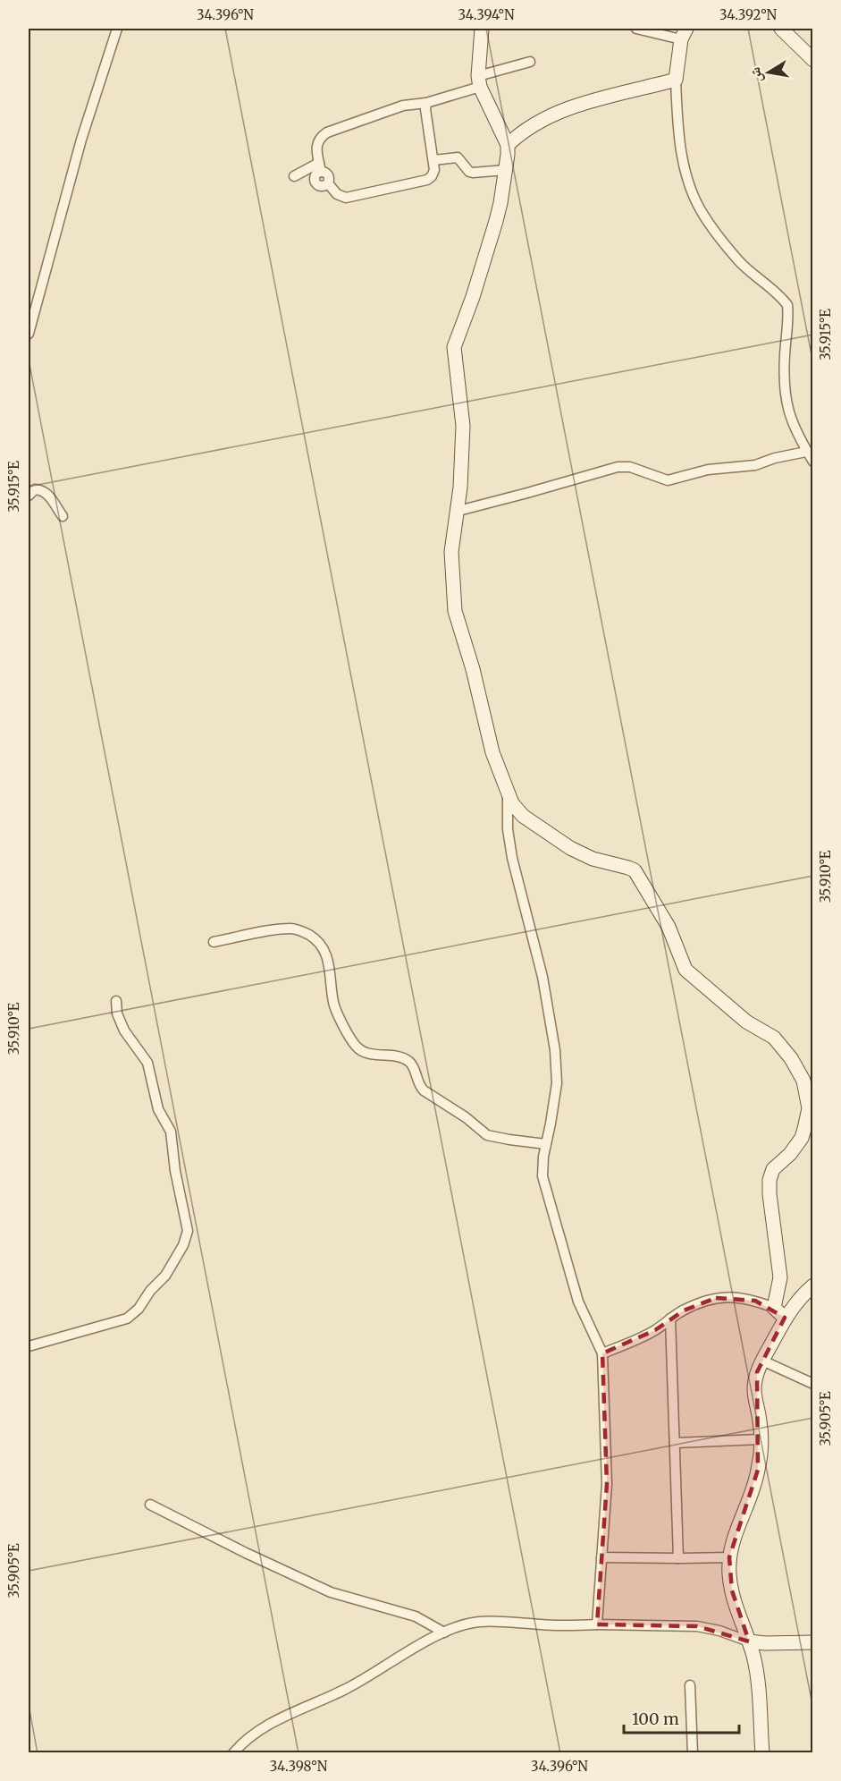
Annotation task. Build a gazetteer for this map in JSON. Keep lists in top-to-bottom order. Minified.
{"scale_bar":"100 m","north":"left","coordinates":["34.396°N","34.394°N","34.392°N","35.915°E","35.910°E","35.905°E","34.398°N"]}
